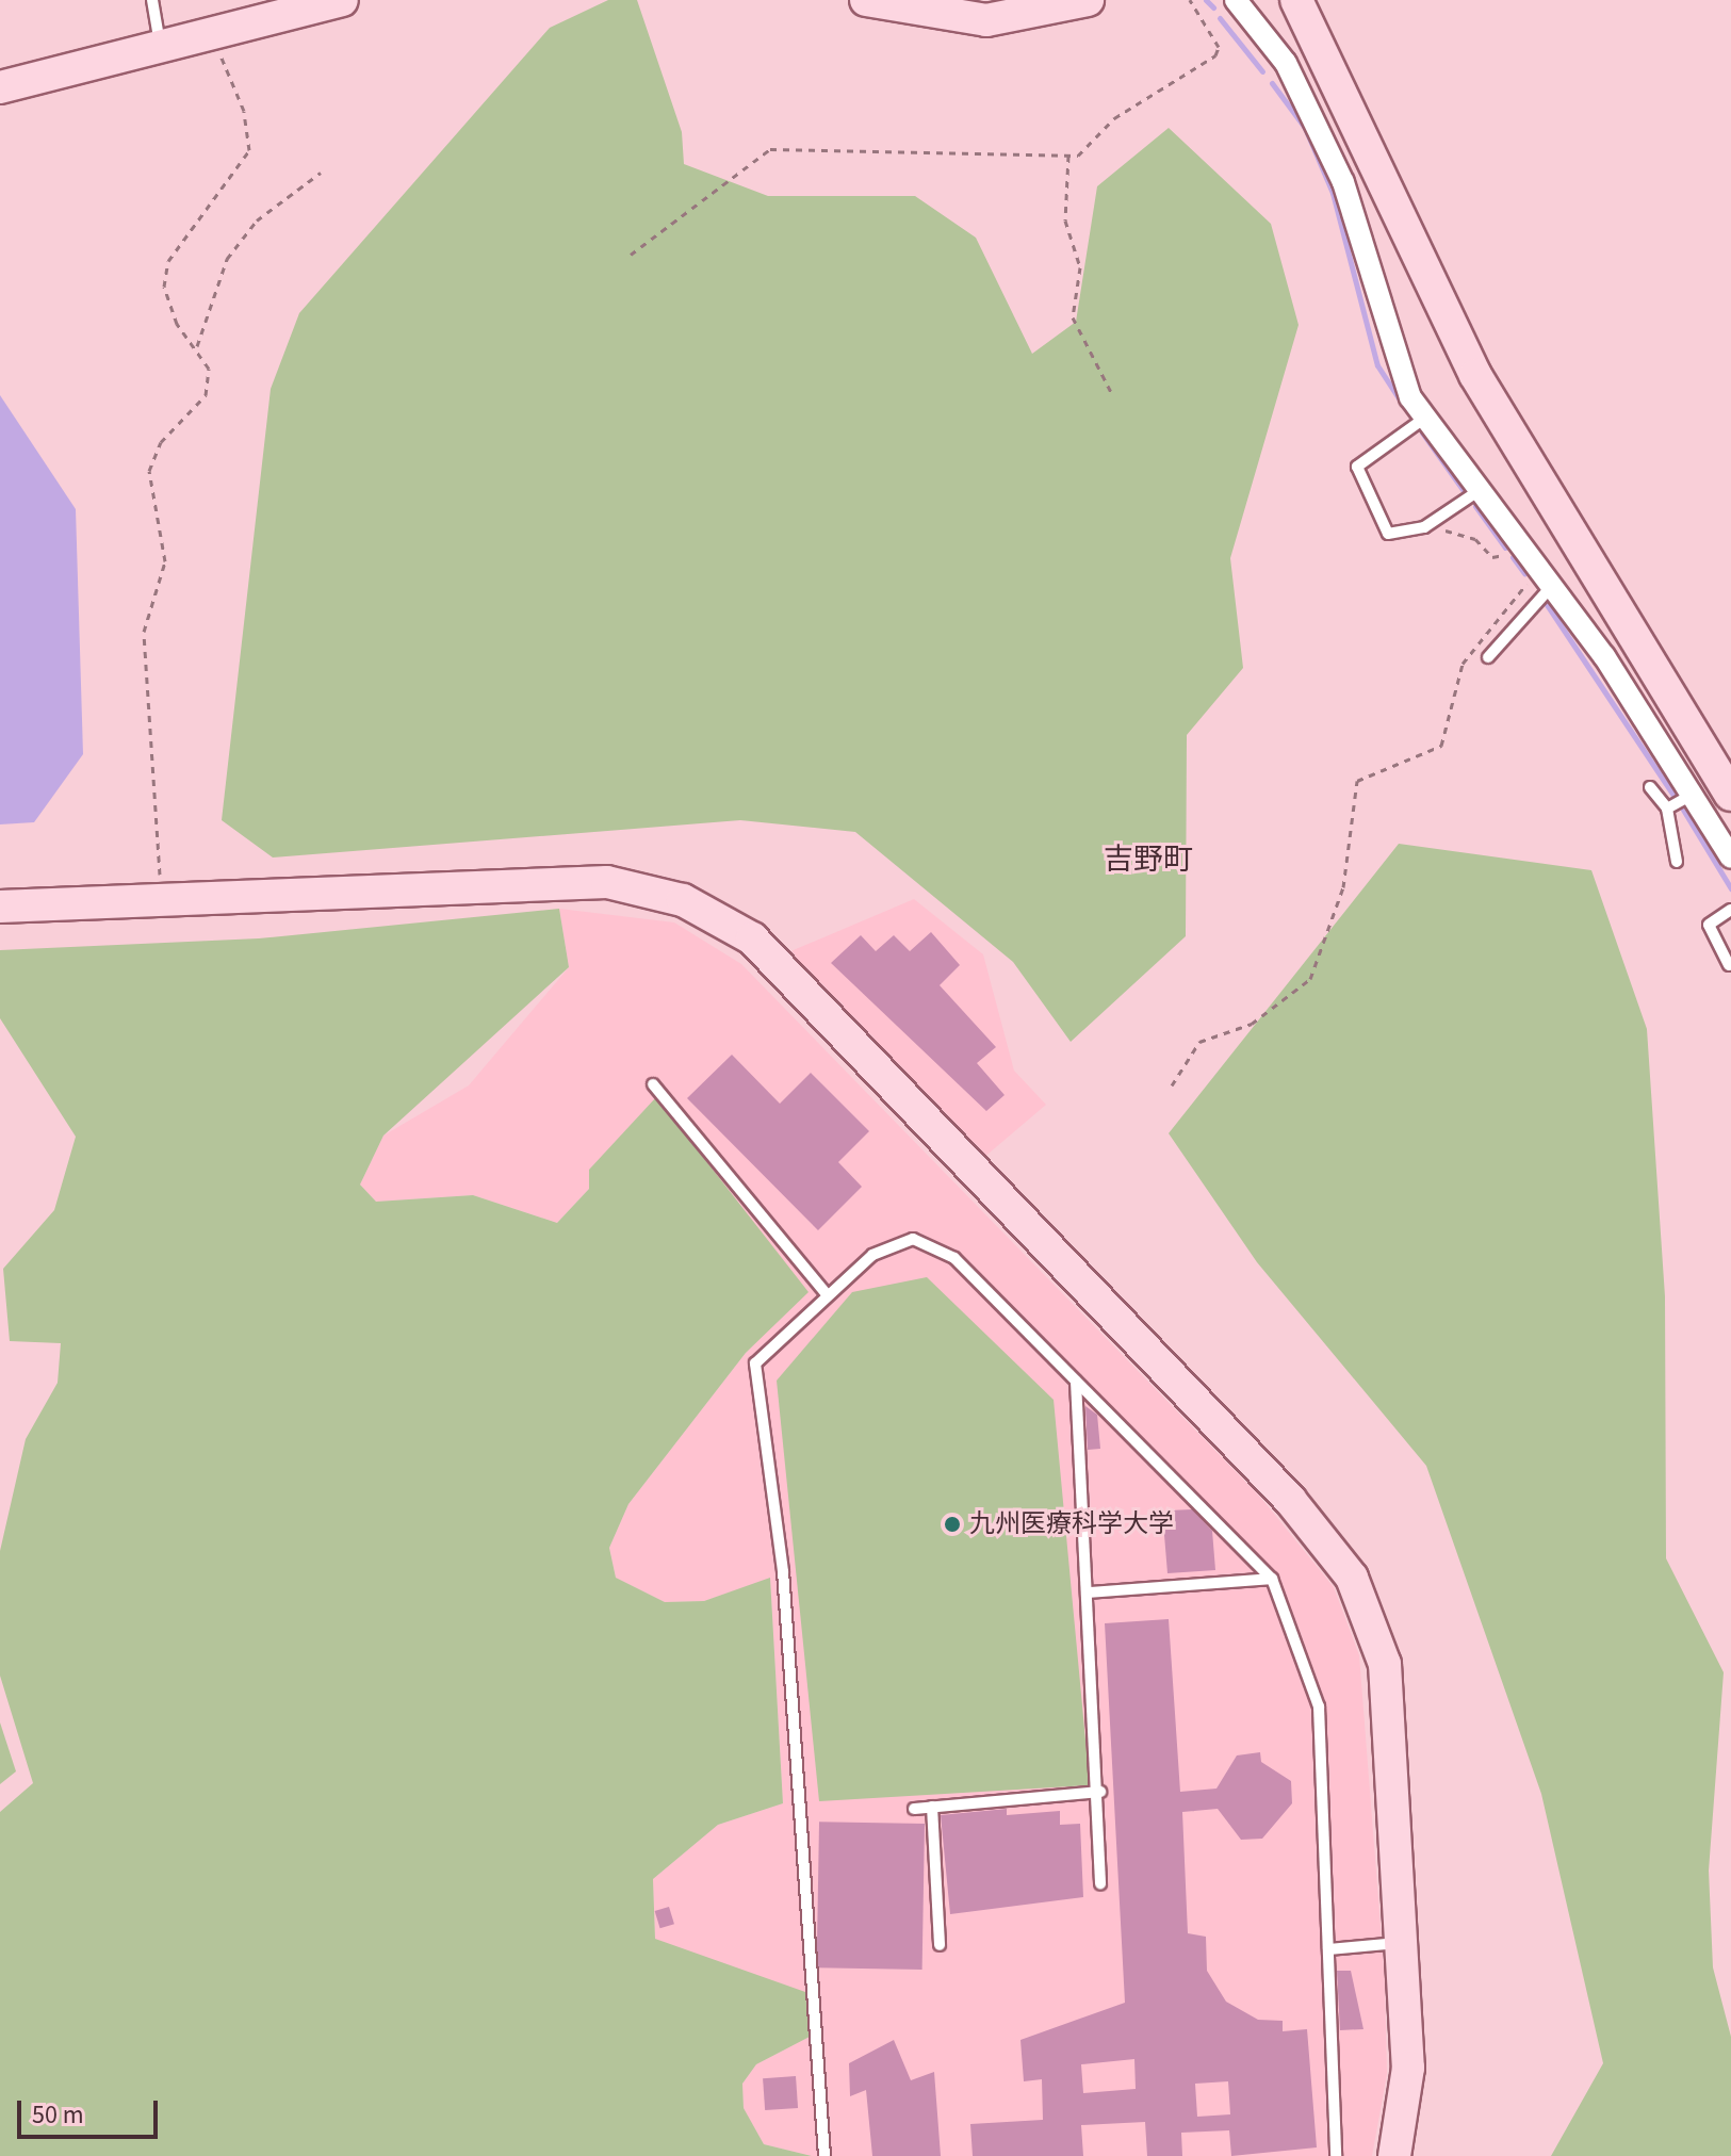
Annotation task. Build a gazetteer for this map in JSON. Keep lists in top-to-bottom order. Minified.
{"districts":["吉野町"],"places":["九州医療科学大学"],"scale_bar":"50 m"}
